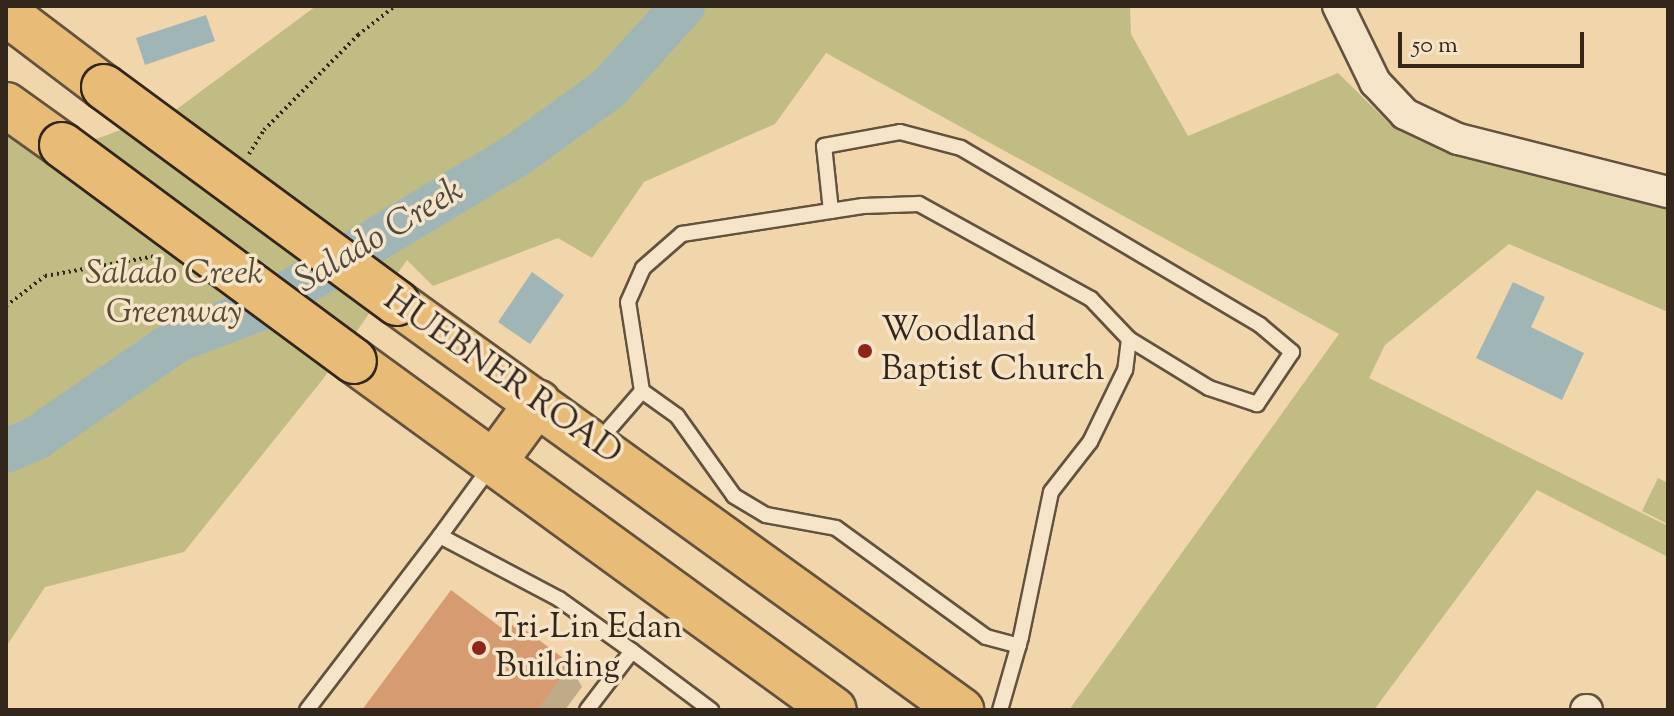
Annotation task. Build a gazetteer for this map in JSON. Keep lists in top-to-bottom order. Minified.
{"streets":{"main road":["HUEBNER ROAD"]},"water":["Salado Creek"],"parks":["Salado Creek Greenway"],"places":["Woodland Baptist Church","Tri-Lin Edan Building"],"scale_bar":"50 m"}
